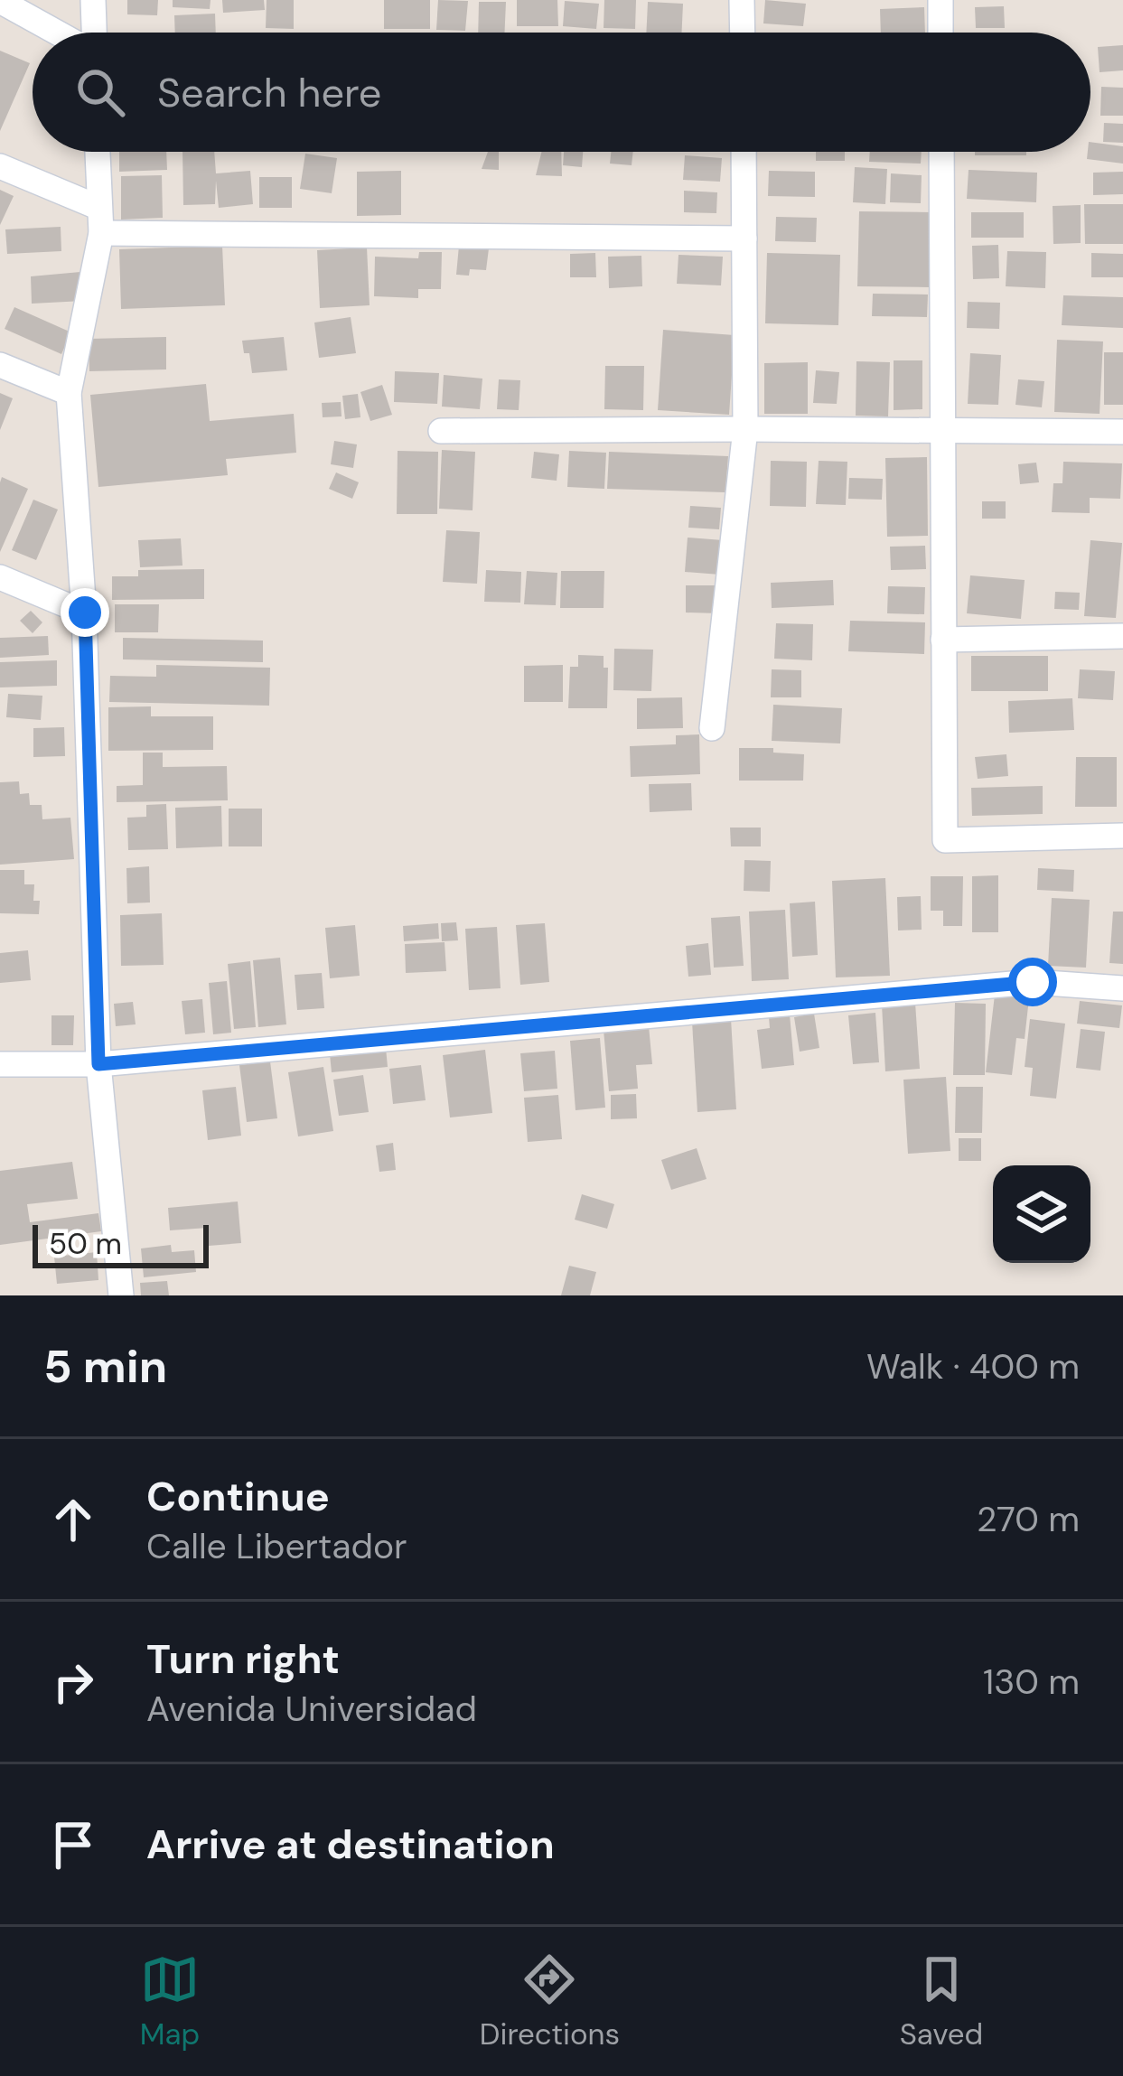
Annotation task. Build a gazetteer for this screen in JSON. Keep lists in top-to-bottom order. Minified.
{"scale_bar":"50 m","page":{"search":"Search here","scale":"50 m","heading":["5 min","Walk · 400 m"],"list":[["Continue","Calle Libertador","270 m"],["Turn right","Avenida Universidad","130 m"],"Arrive at destination"],"nav":["Map","Directions","Saved"]}}
